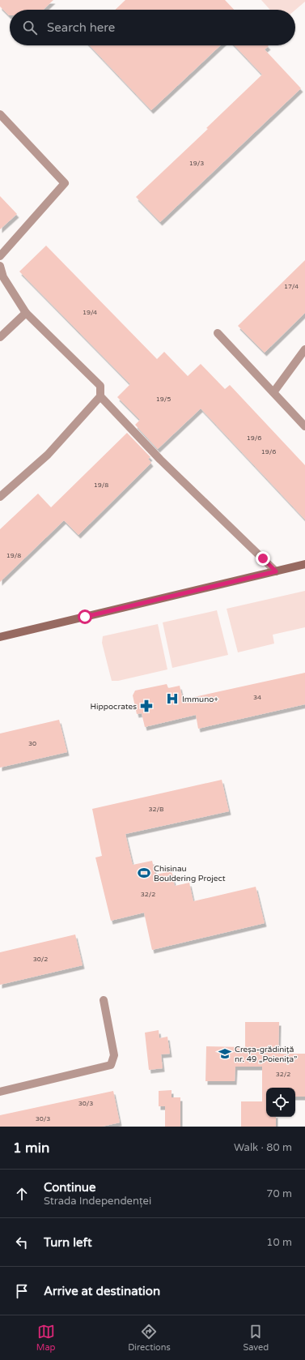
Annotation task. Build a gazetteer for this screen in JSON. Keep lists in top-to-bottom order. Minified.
{"places":{"hospital":["Immuno+"],"pharmacy":["Hippocrates"],"sports":["Chisinau Bouldering Project"],"school or university":["Creșa-grădiniță nr. 49 „Poienița”"]},"house_numbers":["19/3","17/4","19/4","19/5","19/6","19/6","19/8","19/8","34","30","32/B","32/2","30/2","32/2","30/3","30/3"],"page":{"search":"Search here","heading":["1 min","Walk · 80 m"],"list":[["Continue","Strada Independenței","70 m"],["Turn left","10 m"],"Arrive at destination"],"nav":["Map","Directions","Saved"]}}
